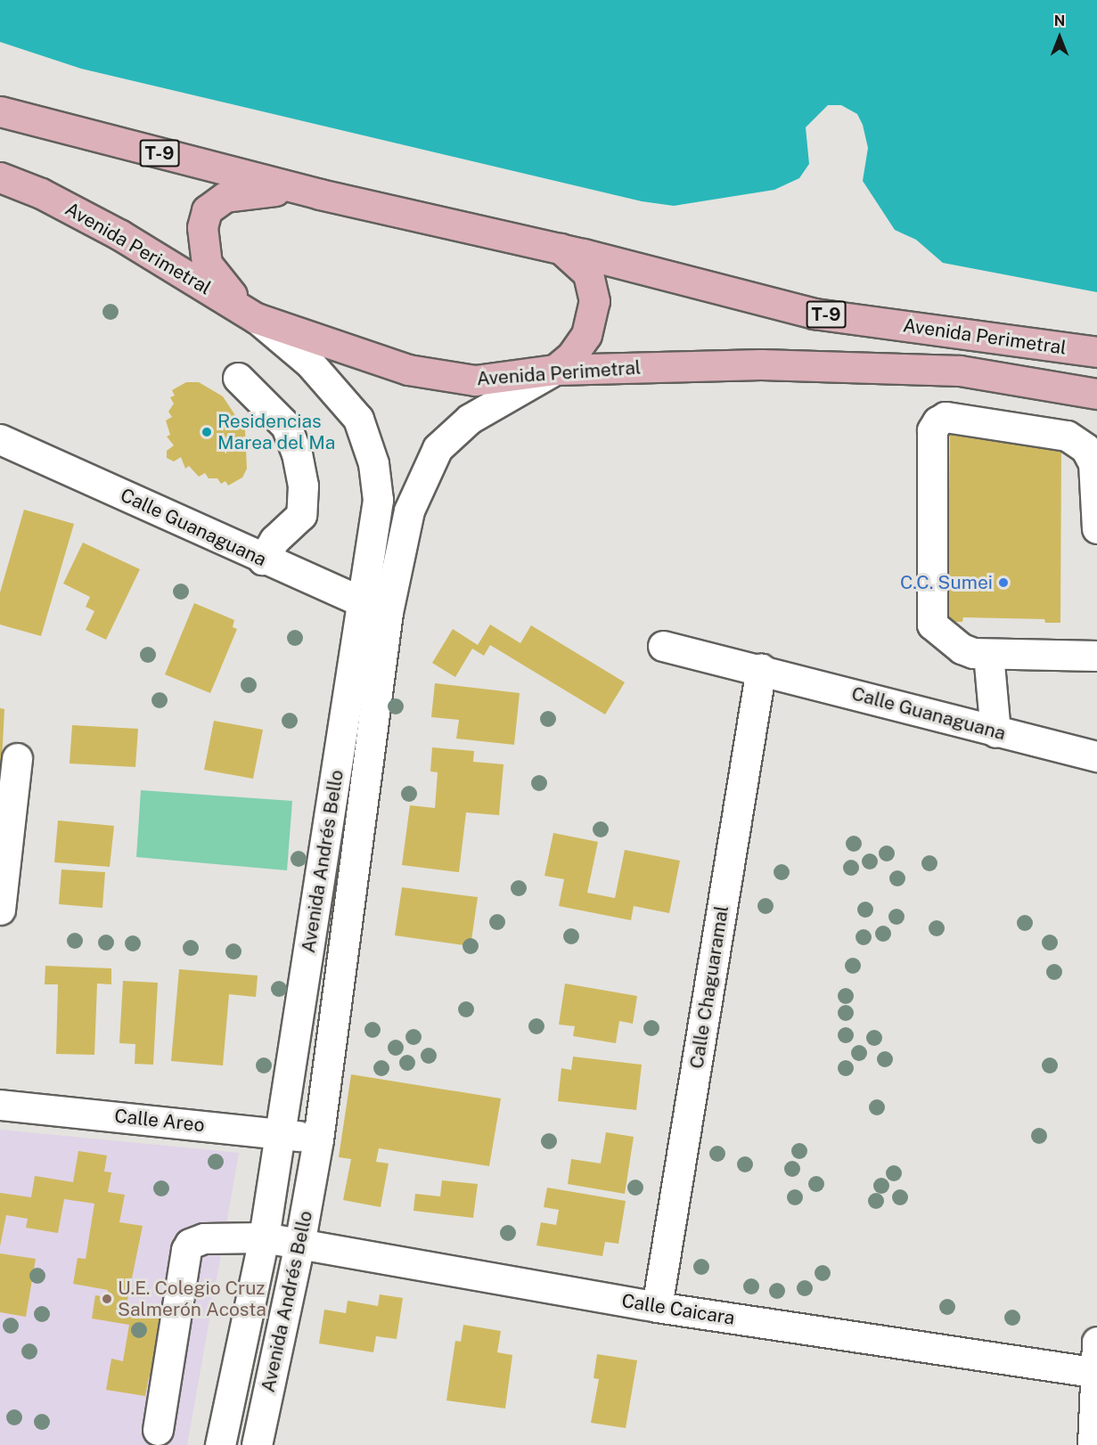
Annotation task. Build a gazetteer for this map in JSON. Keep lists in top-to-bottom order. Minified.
{"streets":{"main road":["T-9","Avenida Perimetral"],"street":["Calle Guanaguana","Avenida Andrés Bello","Calle Chaguaramal","Calle Areo","Calle Caicara"]},"crossings":[["T-9","Avenida Perimetral"],["T-9","Avenida Andrés Bello"],["Avenida Perimetral","Avenida Andrés Bello"],["Calle Guanaguana","Avenida Andrés Bello"],["Calle Guanaguana","Calle Chaguaramal"],["Avenida Andrés Bello","Calle Areo"],["Avenida Andrés Bello","Calle Caicara"],["Calle Chaguaramal","Calle Caicara"]],"places":["Residencias Marea del Ma","C.C. Sumei","U.E. Colegio Cruz Salmerón Acosta"],"north":"top"}
